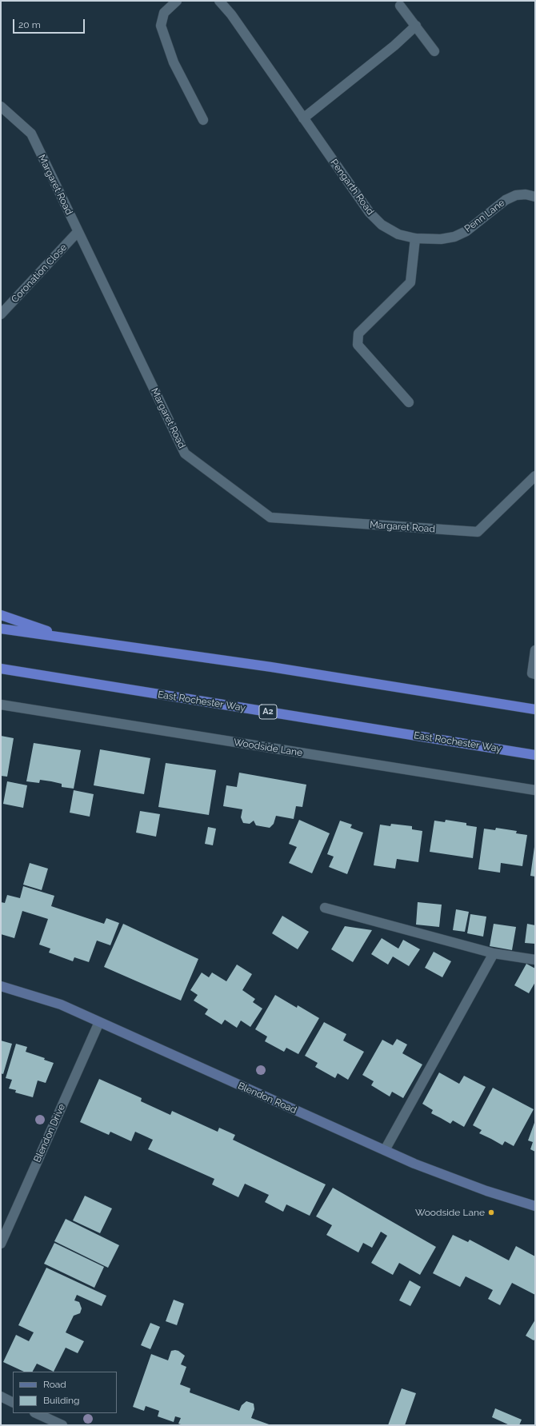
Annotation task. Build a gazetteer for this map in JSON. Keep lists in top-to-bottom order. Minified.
{"streets":{"highway":["East Rochester Way","A2"],"main road":["Blendon Road"],"street":["Margaret Road","Pengarth Road","Penn Lane","Coronation Close","Woodside Lane","Blendon Drive"]},"crossings":[["Margaret Road","Coronation Close"],["Pengarth Road","Penn Lane"],["Blendon Road","Blendon Drive"]],"places":["Woodside Lane"],"legend":["Road","Building"],"scale_bar":"20 m"}
